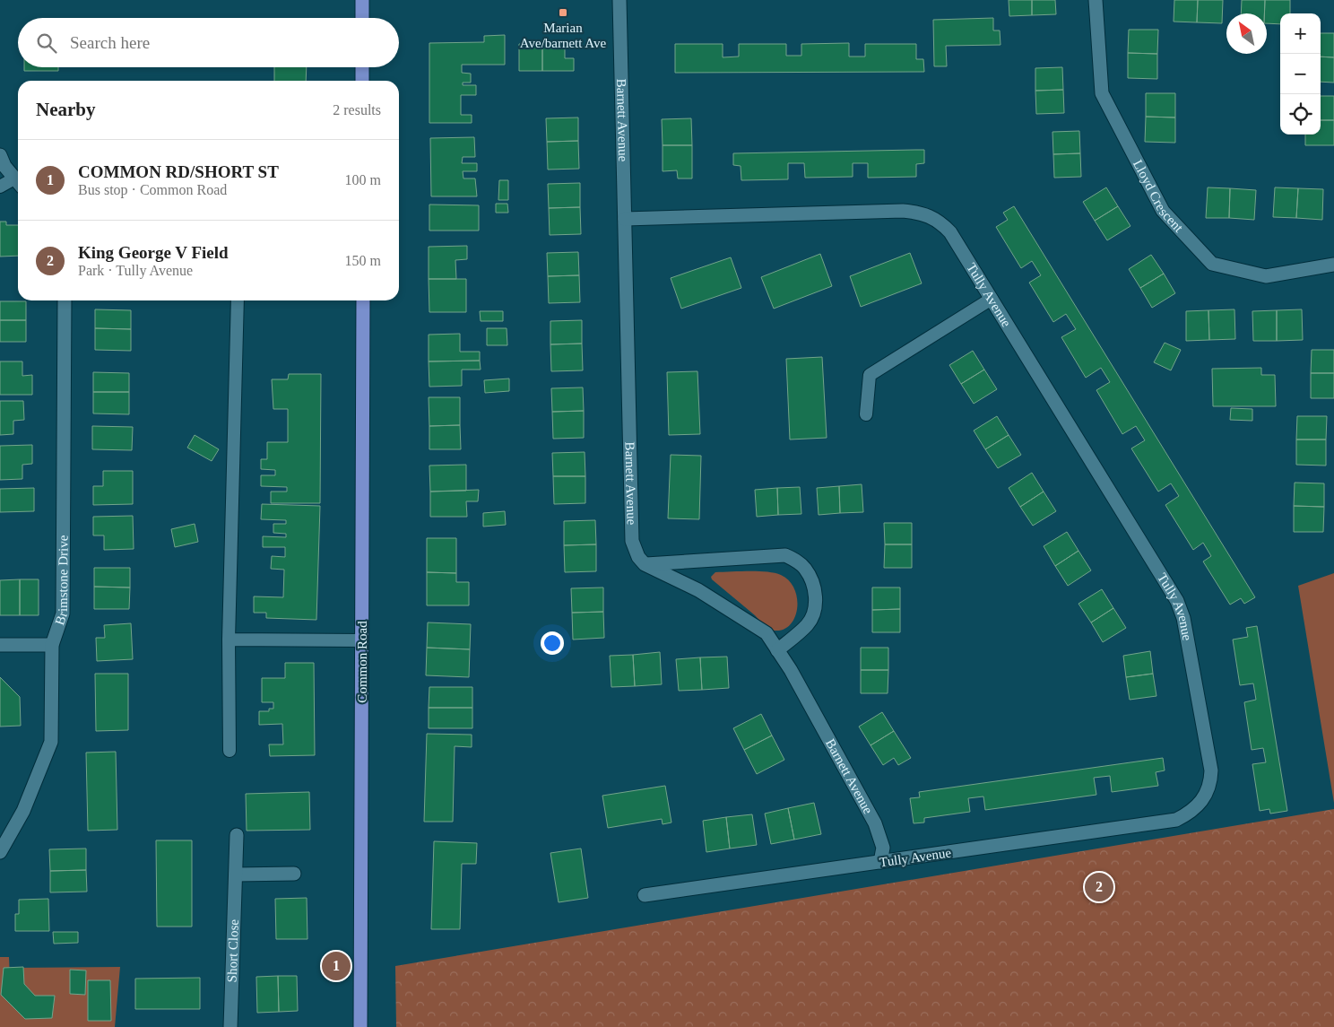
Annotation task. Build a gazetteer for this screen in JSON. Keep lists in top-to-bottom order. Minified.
{"streets":{"main road":["Common Road"],"street":["Barnett Avenue","Lloyd Crescent","Tully Avenue","Brimstone Drive","Short Close"]},"crossings":[["Barnett Avenue","Tully Avenue"]],"places":{"transit":["Marian Ave/barnett Ave"]},"north":"top left","page":{"map_buttons":["+","−"],"search":"Search here","heading":["Nearby","2 results"],"list":[{"mark":"1","name":"COMMON RD/SHORT ST","note":"Bus stop · Common Road","value":"100 m"},{"mark":"2","name":"King George V Field","note":"Park · Tully Avenue","value":"150 m"}],"pins":["2","1"]}}
